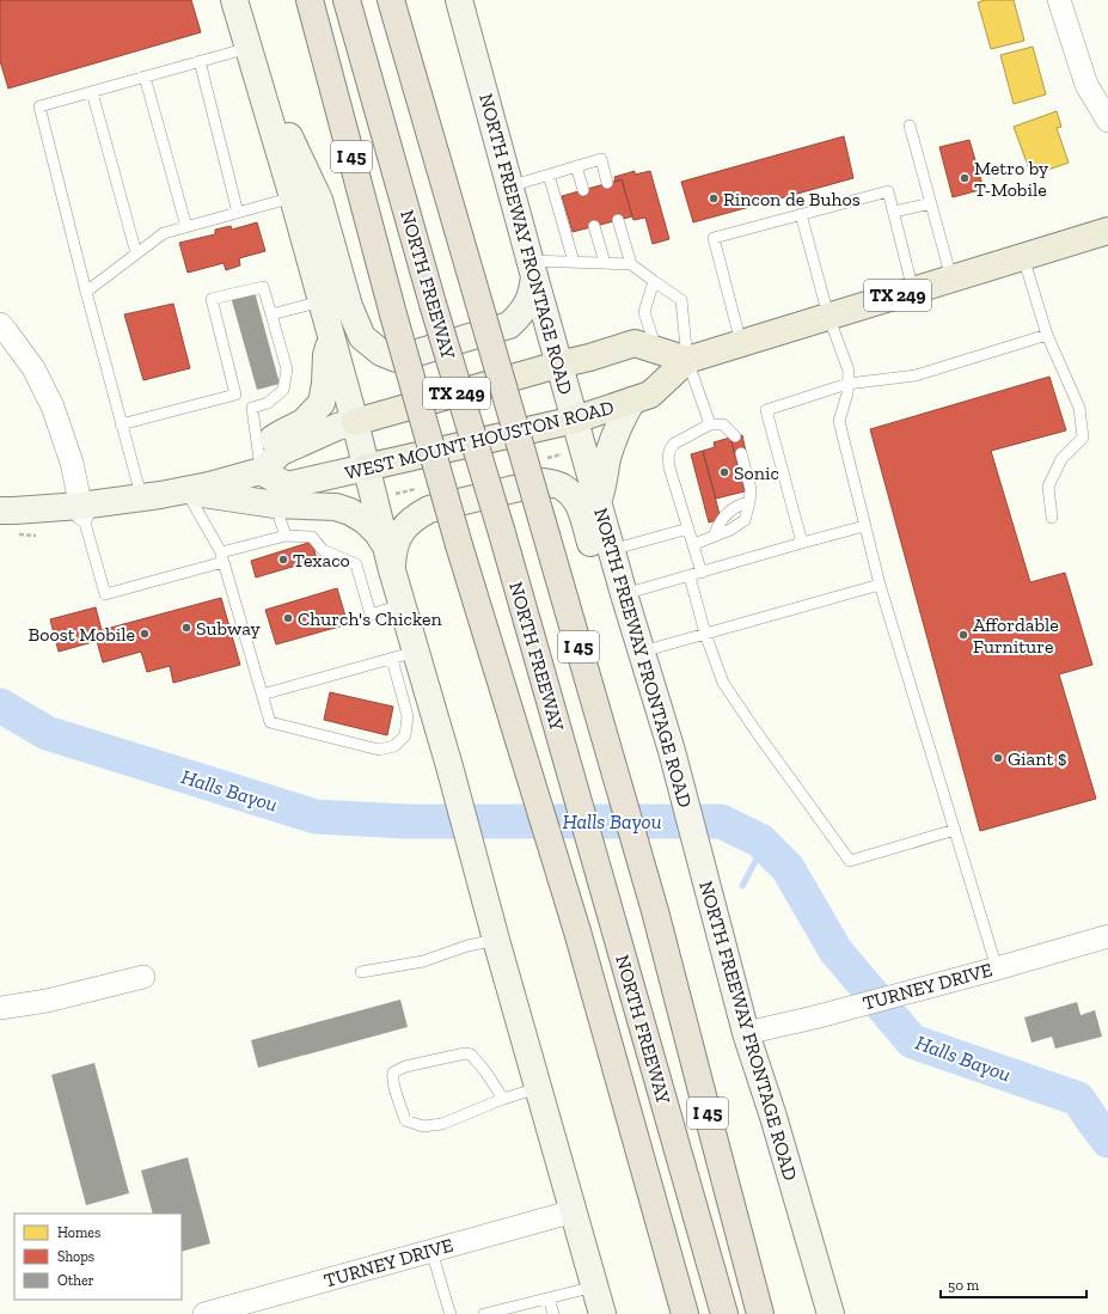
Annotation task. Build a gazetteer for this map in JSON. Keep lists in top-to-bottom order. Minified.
{"streets":{"highway":["I 45","NORTH FREEWAY"],"main road":["NORTH FREEWAY FRONTAGE ROAD","TX 249","WEST MOUNT HOUSTON ROAD"],"street":["TURNEY DRIVE"]},"crossings":[["NORTH FREEWAY FRONTAGE ROAD","TX 249"],["NORTH FREEWAY FRONTAGE ROAD","WEST MOUNT HOUSTON ROAD"],["NORTH FREEWAY FRONTAGE ROAD","TURNEY DRIVE"],["TX 249","WEST MOUNT HOUSTON ROAD"]],"water":["Halls Bayou"],"places":["Metro by T-Mobile","Rincon de Buhos","Sonic","Texaco","Church's Chicken","Subway","Boost Mobile","Affordable Furniture","Giant $"],"legend":["Homes","Shops","Other"],"scale_bar":"50 m"}
